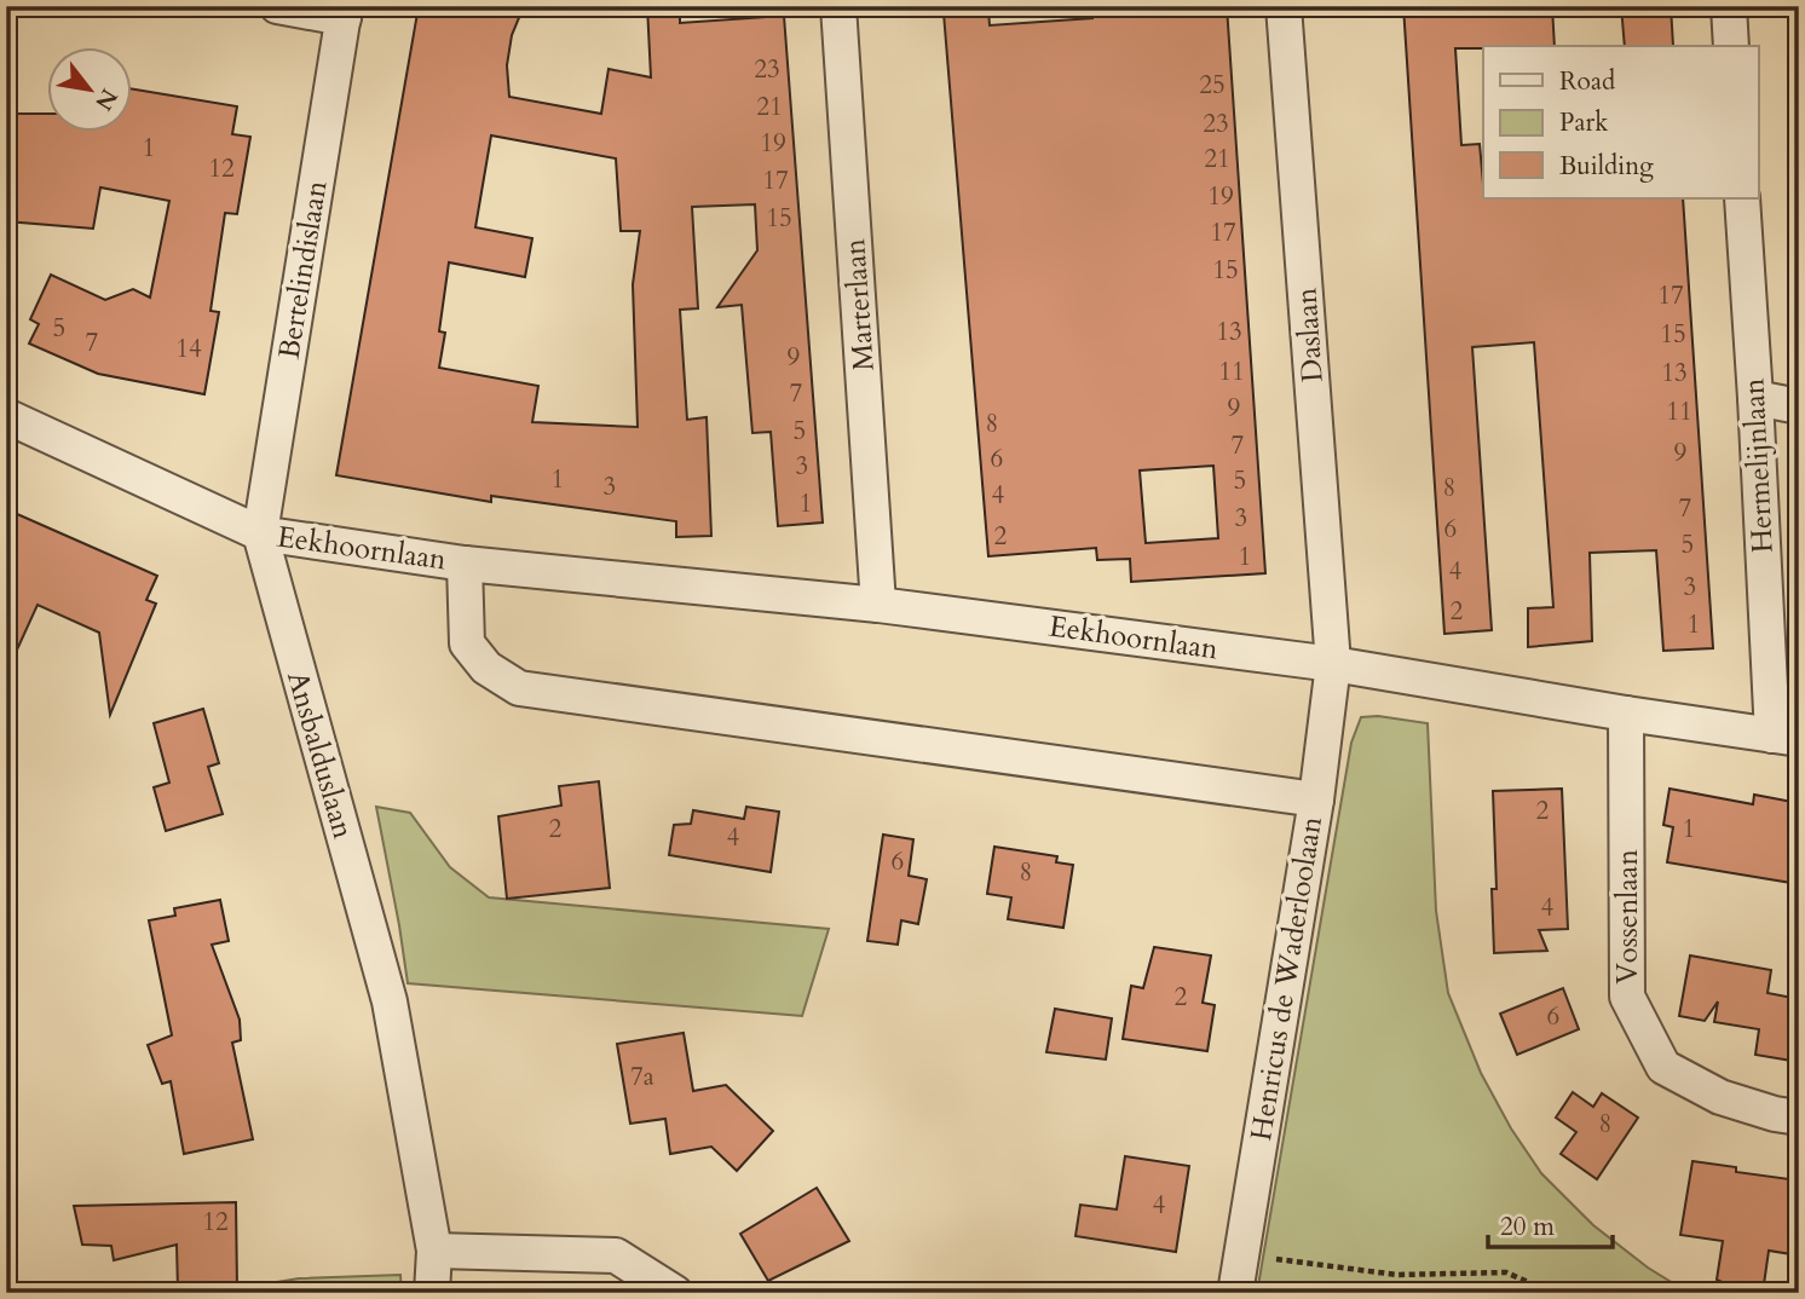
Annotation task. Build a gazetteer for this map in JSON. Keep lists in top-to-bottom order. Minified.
{"streets":{"street":["Bertelindislaan","Marterlaan","Daslaan","Hermelijnlaan","Eekhoornlaan","Ansbalduslaan","Vossenlaan","Henricus de Waderloolaan"]},"crossings":[["Bertelindislaan","Eekhoornlaan"],["Bertelindislaan","Ansbalduslaan"],["Marterlaan","Eekhoornlaan"],["Daslaan","Eekhoornlaan"],["Daslaan","Henricus de Waderloolaan"],["Hermelijnlaan","Eekhoornlaan"],["Eekhoornlaan","Ansbalduslaan"],["Eekhoornlaan","Vossenlaan"],["Eekhoornlaan","Henricus de Waderloolaan"]],"house_numbers":["23","25","21","23","19","1","21","12","17","19","15","17","15","17","5","13","15","7","14","9","11","13","7","9","11","8","5","7","9","6","3","1","5","3","8","4","1","7","3","6","2","5","1","4","3","2","1","2","2","1","4","6","8","4","2","6","7a","8","4","12"],"legend":["Road","Park","Building"],"scale_bar":"20 m","north":"bottom right"}
